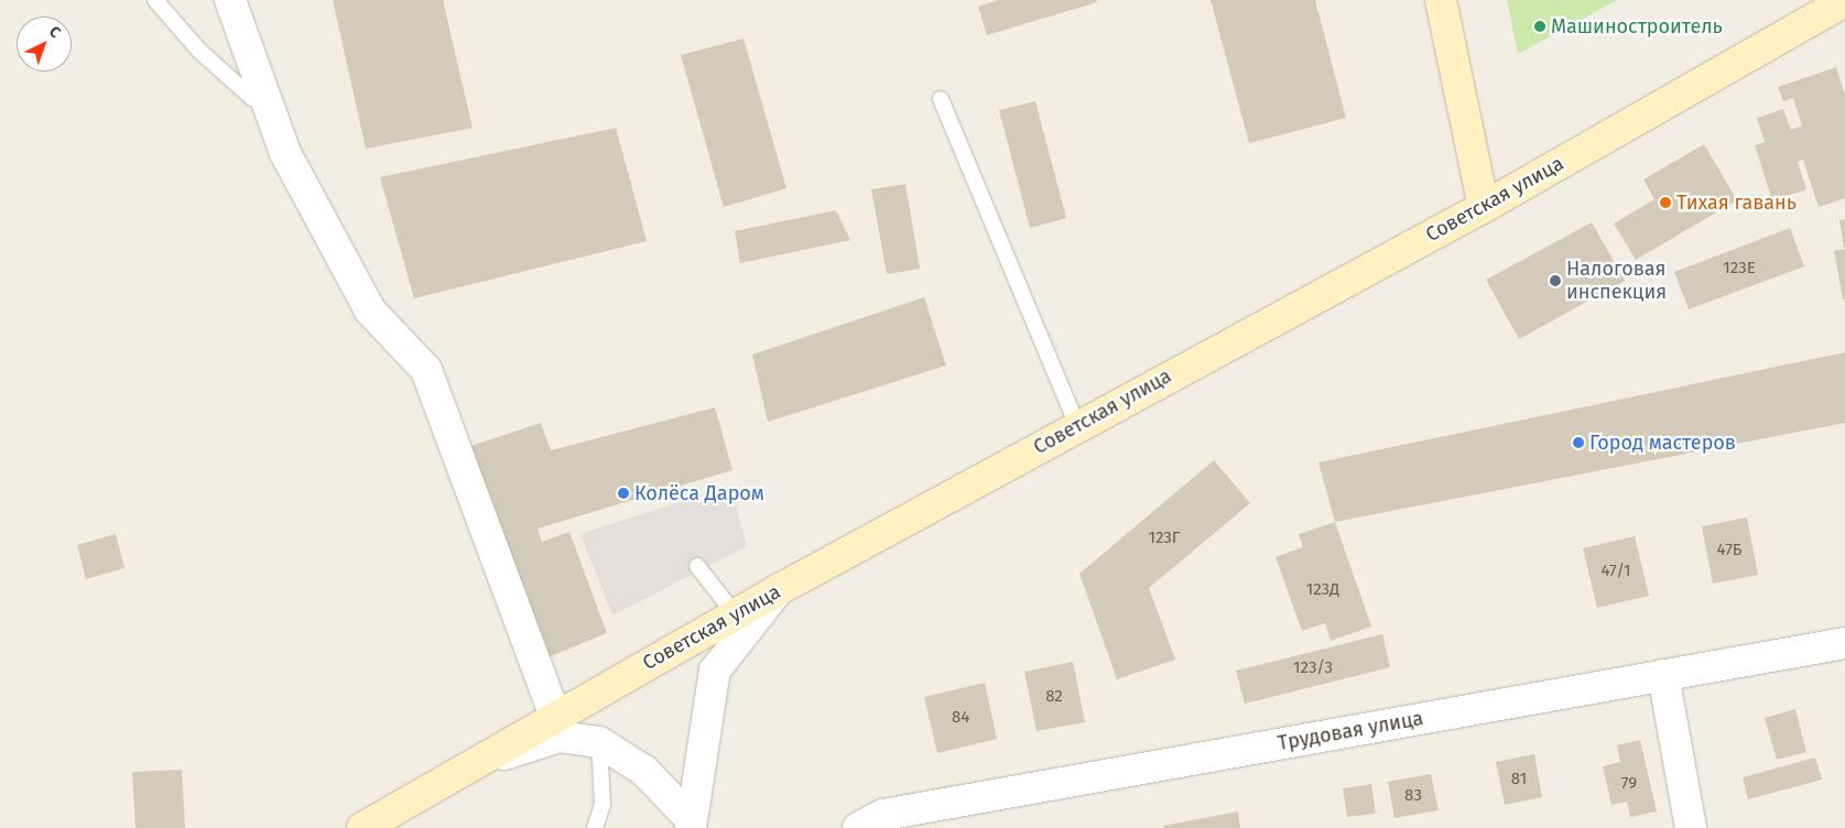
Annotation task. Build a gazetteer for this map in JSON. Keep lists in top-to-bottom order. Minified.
{"streets":{"main road":["Советская улица"],"street":["Трудовая улица"]},"places":["Машиностроитель","Тихая гавань","Налоговая инспекция","Город мастеров","Колёса Даром"],"house_numbers":["123Е","123Г","47Б","47/1","123Д","123/3","82","84","81","79","83"],"north":"top right"}
